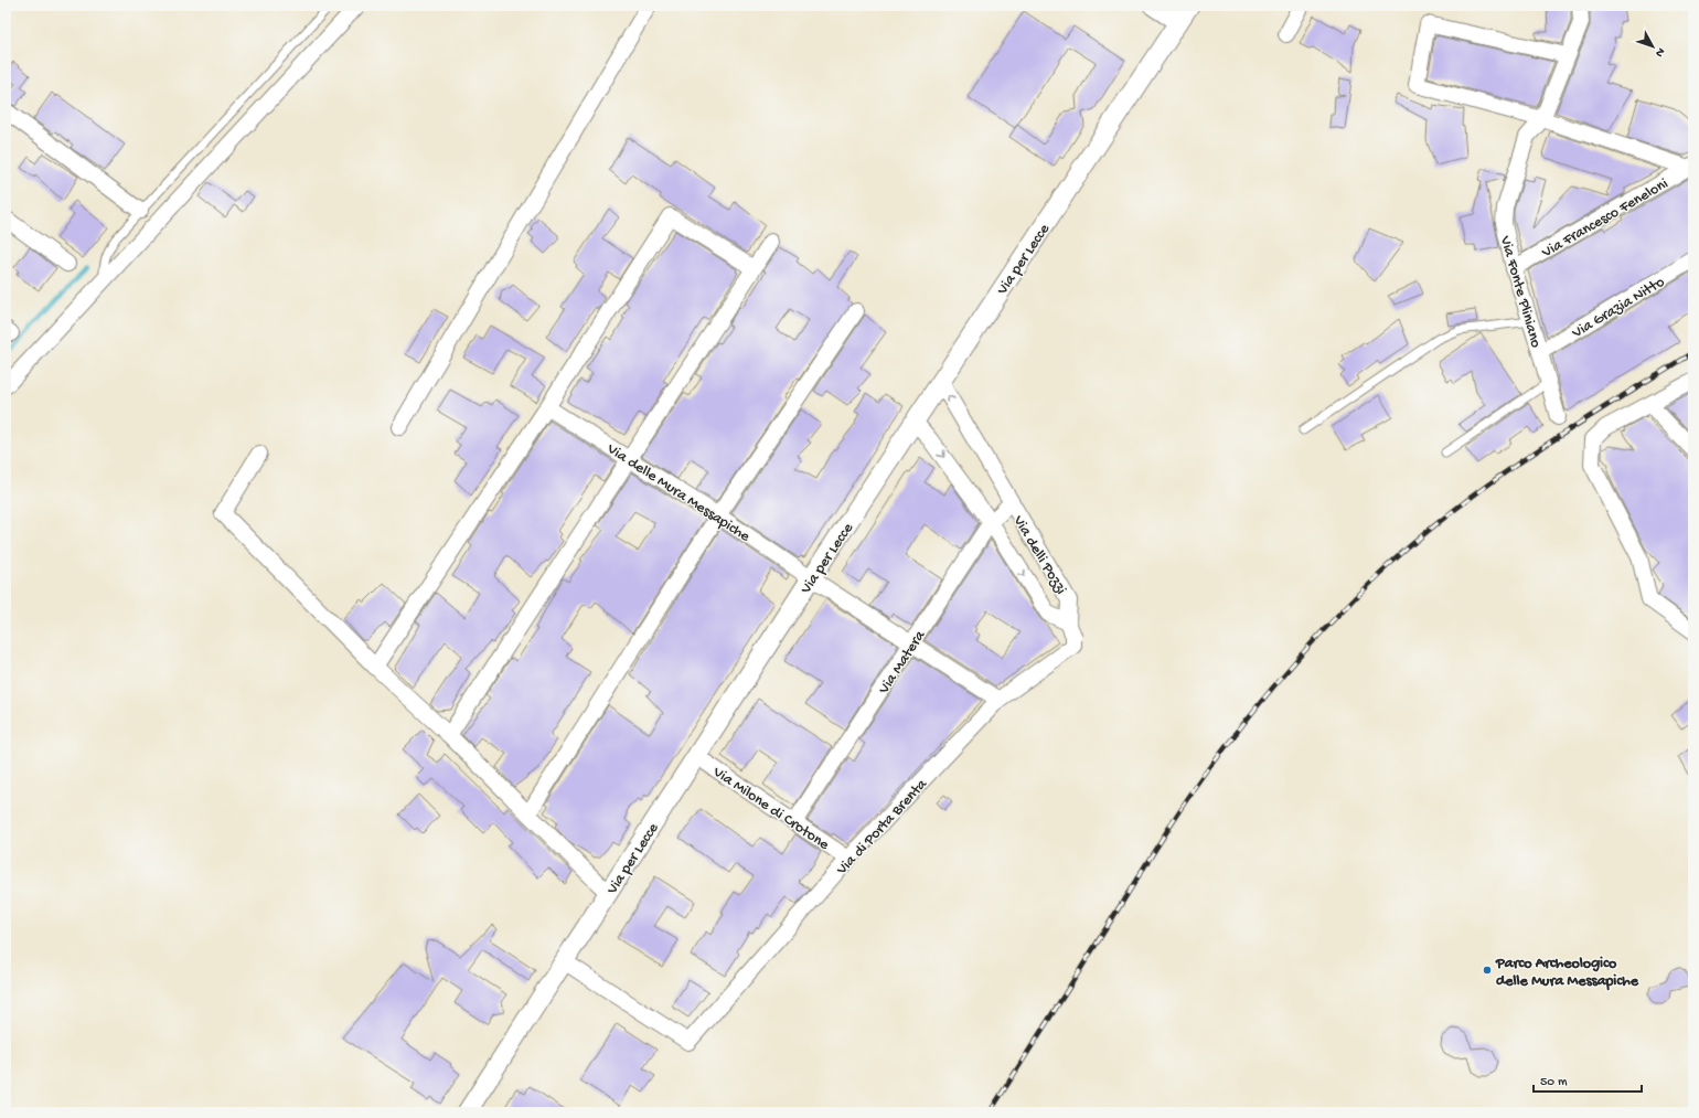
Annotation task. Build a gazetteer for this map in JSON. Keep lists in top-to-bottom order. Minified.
{"streets":{"street":["Via Francesco Feneloni","Via per Lecce","Via Fonte Pliniano","Via Grazia Nitto","Via delle Mura Messapiche","Via delli Pozzi","Via Matera","Via Milone di Crotone","Via di Porta Brenta"]},"crossings":[["Via Francesco Feneloni","Via Fonte Pliniano"],["Via per Lecce","Via delle Mura Messapiche"],["Via per Lecce","Via delli Pozzi"],["Via per Lecce","Via Milone di Crotone"],["Via per Lecce","Via di Porta Brenta"],["Via Fonte Pliniano","Via Grazia Nitto"],["Via delle Mura Messapiche","Via Matera"],["Via delle Mura Messapiche","Via di Porta Brenta"],["Via delli Pozzi","Via Matera"],["Via delli Pozzi","Via di Porta Brenta"],["Via Matera","Via Milone di Crotone"],["Via Milone di Crotone","Via di Porta Brenta"]],"places":["Parco Archeologico delle Mura Messapiche"],"scale_bar":"50 m","north":"bottom right"}
